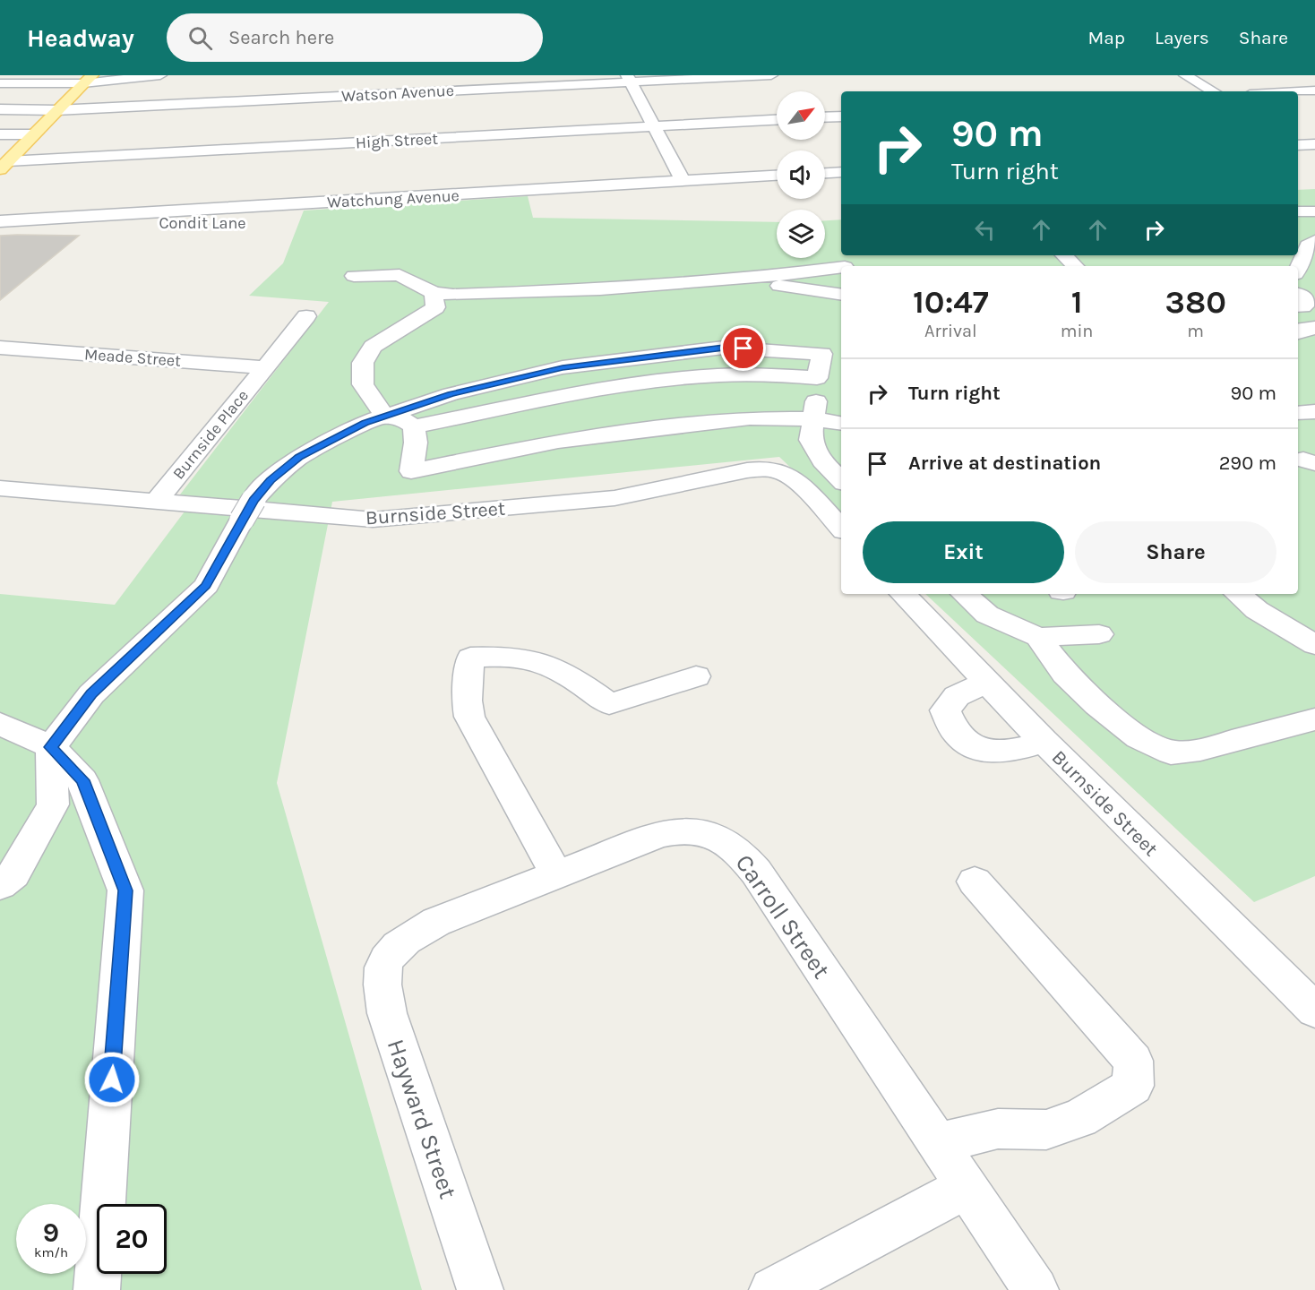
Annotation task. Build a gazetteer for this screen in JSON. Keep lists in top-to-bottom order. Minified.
{"streets":{"street":["Watson Avenue","High Street","Watchung Avenue","Condit Lane","Meade Street","Burnside Place","Burnside Street","Carroll Street","Hayward Street"]},"crossings":[["Watchung Avenue","Condit Lane"],["Meade Street","Burnside Place"],["Burnside Place","Burnside Street"],["Carroll Street","Hayward Street"]],"north":"top right","page":{"header":"Headway","search":"Search here","nav":["Map","Layers","Share"],"turn":["90 m","Turn right"],"eta":["10:47","Arrival","1","min","380","m"],"list":[{"name":"Turn right","value":"90 m"},{"name":"Arrive at destination","value":"290 m"}],"buttons":["Exit","Share"],"speed":"9 km/h","limit":"20"}}
